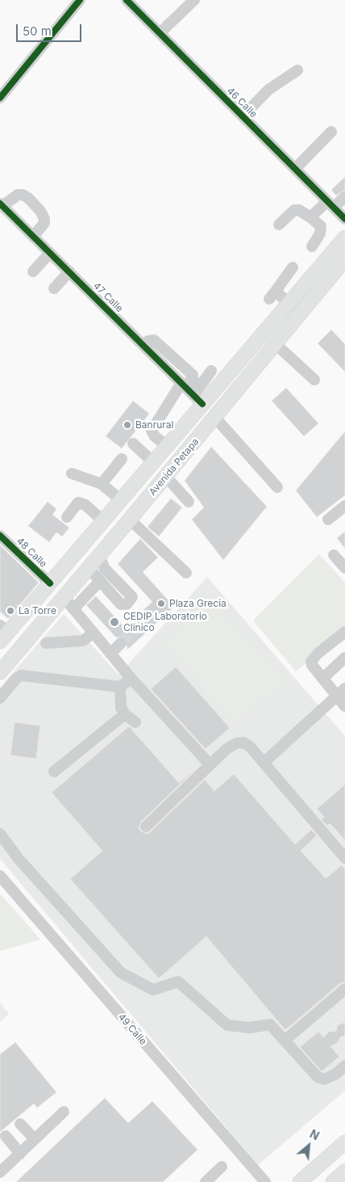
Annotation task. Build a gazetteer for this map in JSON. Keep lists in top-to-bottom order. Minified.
{"streets":{"main road":["Avenida Petapa"],"street":["46 Calle","47 Calle","48 Calle","49 Calle"]},"crossings":[["47 Calle","Avenida Petapa"],["Avenida Petapa","48 Calle"]],"places":["Banrural","Plaza Grecia","La Torre","CEDIP Laboratorio Clínico"],"scale_bar":"50 m","north":"top right"}
